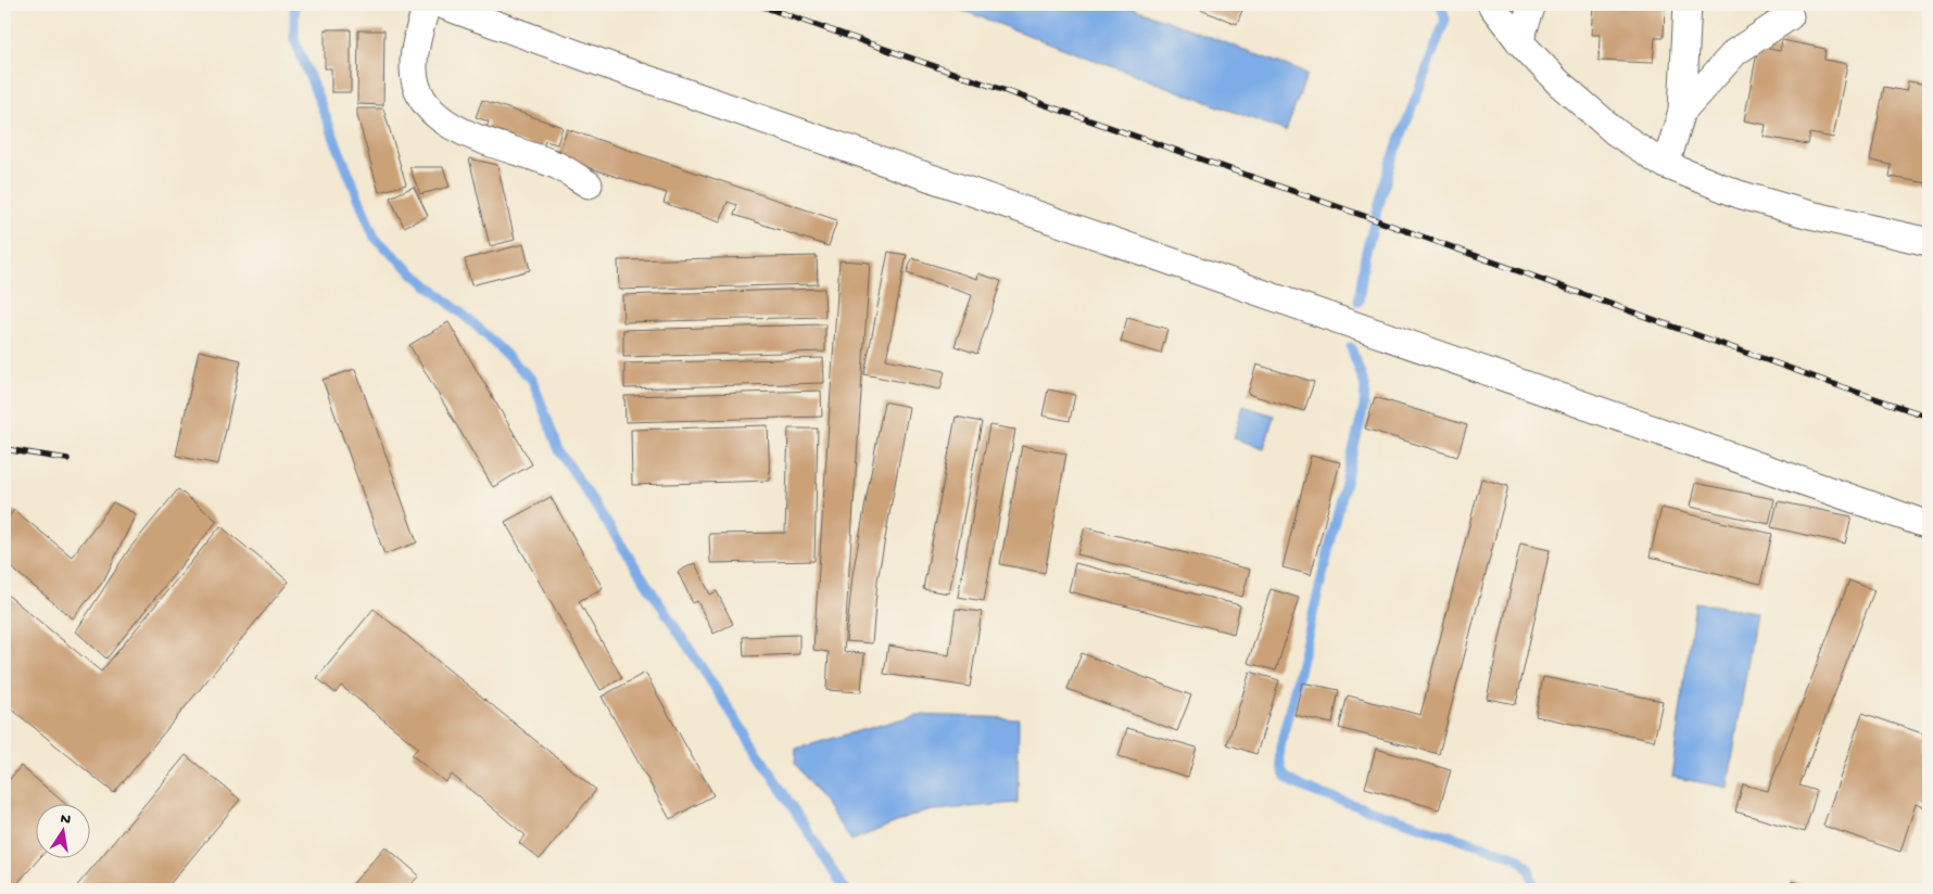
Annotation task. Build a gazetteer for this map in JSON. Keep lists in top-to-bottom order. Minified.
{"north":"top"}
